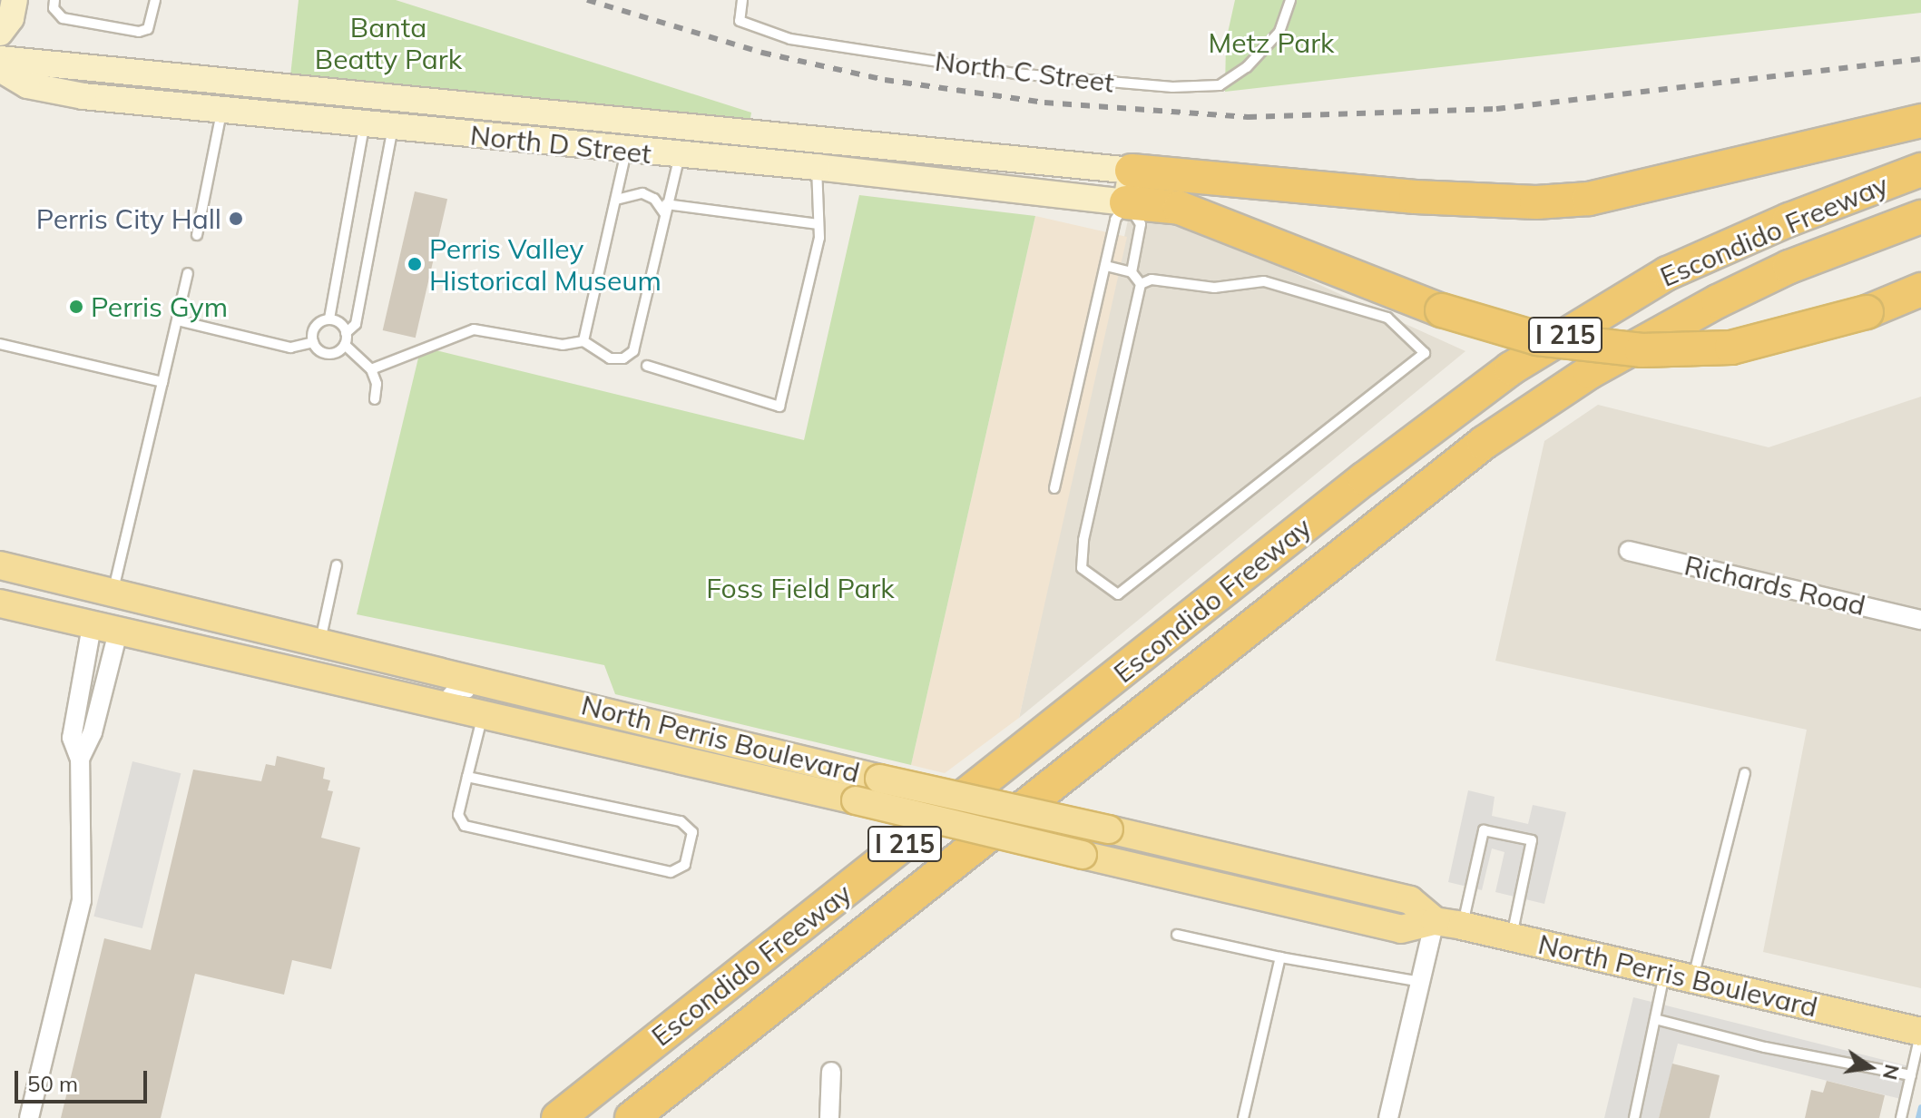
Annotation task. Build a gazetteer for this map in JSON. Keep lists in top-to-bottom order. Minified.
{"streets":{"highway":["Escondido Freeway","I 215"],"main road":["North D Street","North Perris Boulevard"],"street":["Richards Road"],"lane":["North C Street"]},"parks":["Banta Beatty Park","Metz Park","Foss Field Park"],"places":["Perris City Hall","Perris Valley Historical Museum","Perris Gym"],"scale_bar":"50 m","north":"right"}
